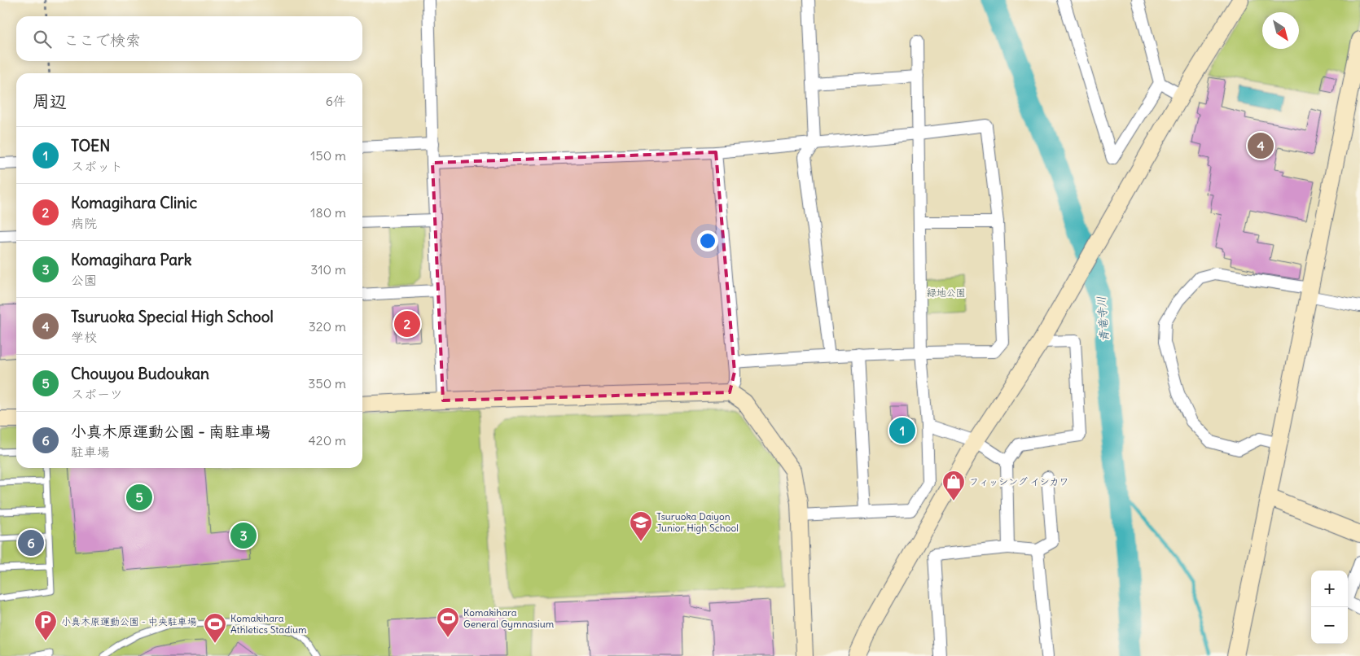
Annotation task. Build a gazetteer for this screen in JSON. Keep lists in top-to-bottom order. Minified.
{"water":["青竜寺川"],"parks":["緑地公園"],"places":{"shop":["フィッシング イシカワ"],"school or university":["Tsuruoka Daiyon Junior High School"],"sports":["Komakihara General Gymnasium","Komakihara Athletics Stadium"],"parking":["小真木原運動公園 - 中央駐車場"]},"north":"bottom right","page":{"search":"ここで検索","heading":["周辺","6件"],"list":[{"mark":"1","name":"TOEN","note":"スポット","value":"150 m"},{"mark":"2","name":"Komagihara Clinic","note":"病院","value":"180 m"},{"mark":"3","name":"Komagihara Park","note":"公園","value":"310 m"},{"mark":"4","name":"Tsuruoka Special High School","note":"学校","value":"320 m"},{"mark":"5","name":"Chouyou Budoukan","note":"スポーツ","value":"350 m"},{"mark":"6","name":"小真木原運動公園 - 南駐車場","note":"駐車場","value":"420 m"}],"pins":["4","2","1","5","3","6"],"map_buttons":["+","−"]}}
